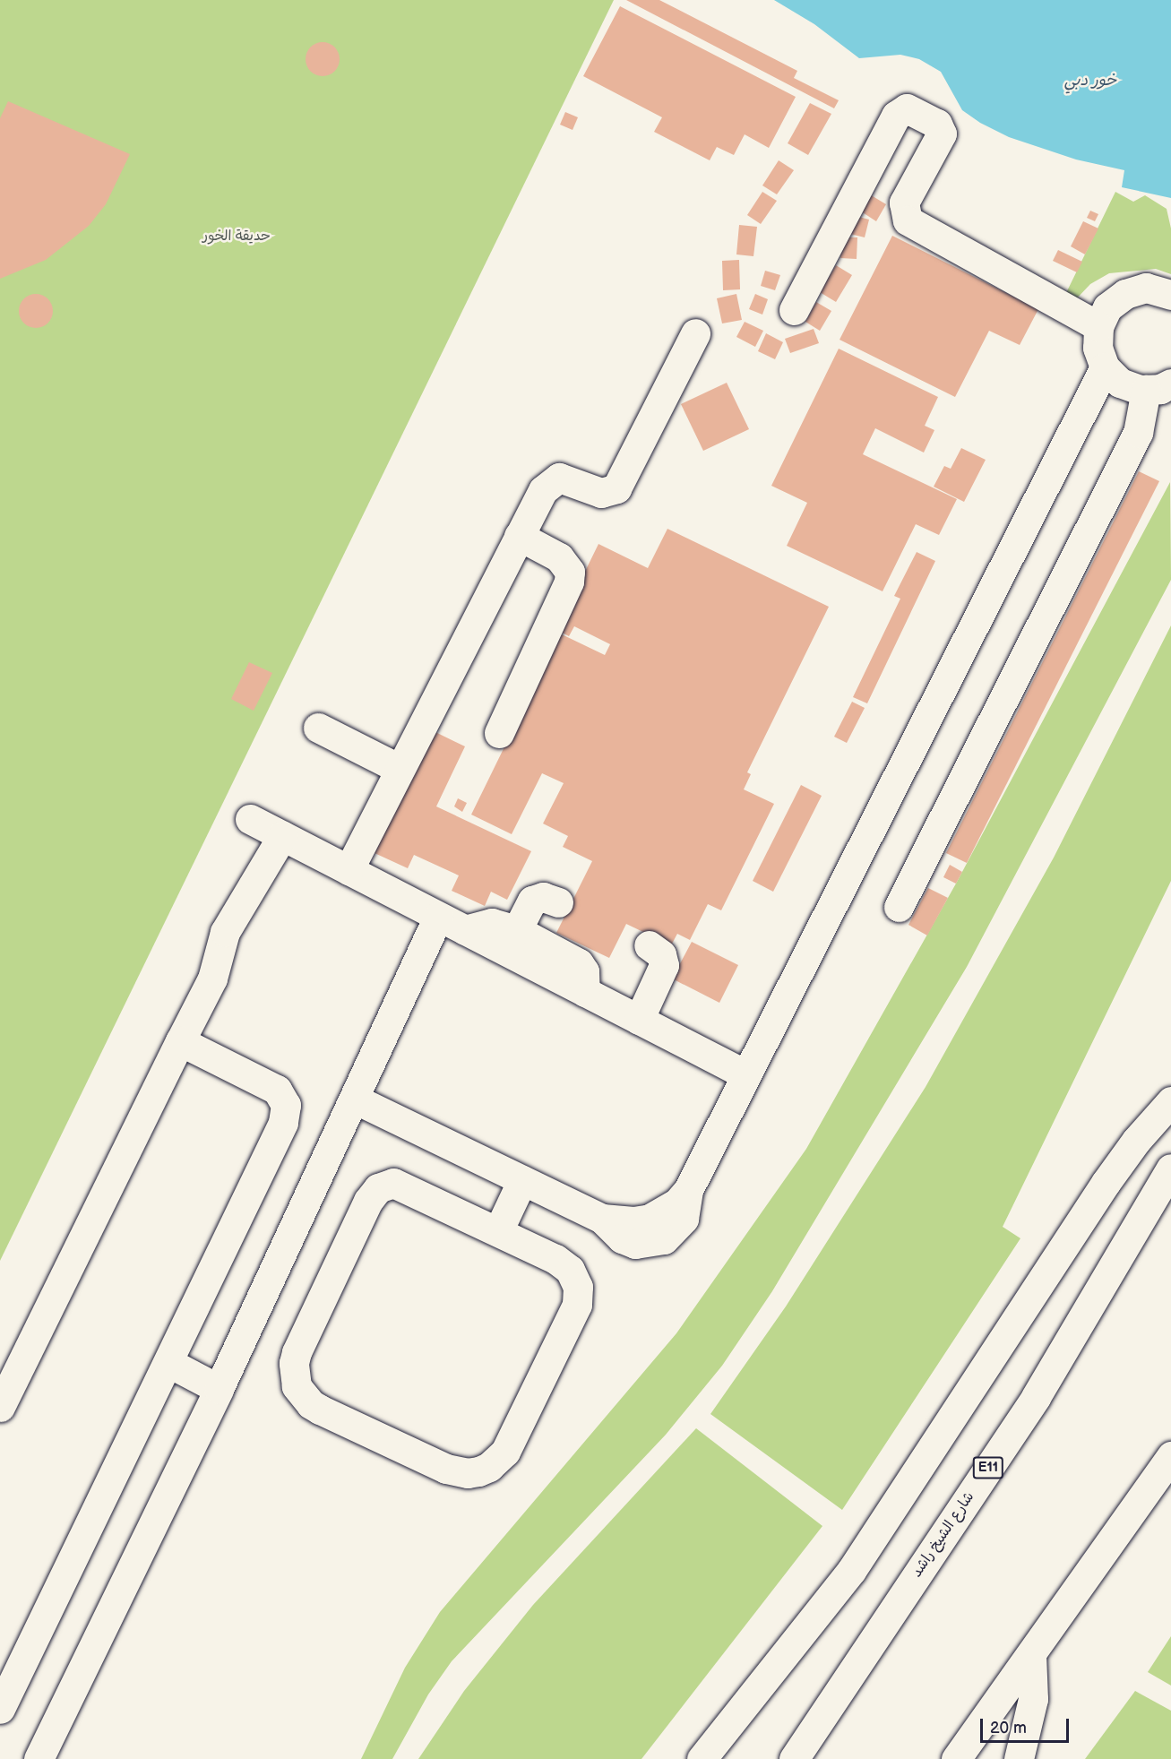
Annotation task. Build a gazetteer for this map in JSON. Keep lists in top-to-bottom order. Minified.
{"streets":{"main road":["E11","شارع الشيخ راشد"]},"water":["خور دبي"],"parks":["حديقة الخور"],"scale_bar":"20 m"}
